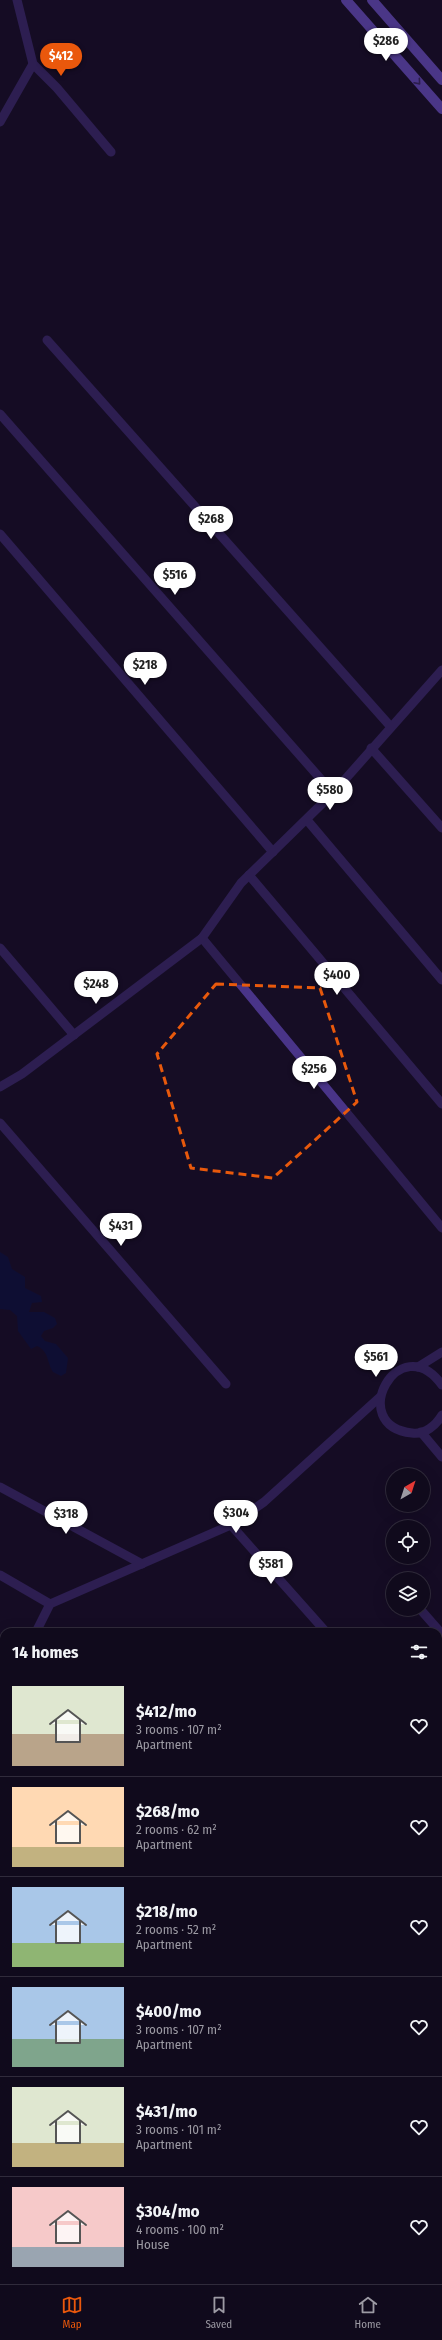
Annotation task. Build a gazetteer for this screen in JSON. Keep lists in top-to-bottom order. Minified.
{"north":"top right","page":{"price":["$286","$412","$268","$516","$218","$580","$400","$248","$256","$431","$561","$304","$318","$581"],"heading":"14 homes","list":[{"name":"$412/mo","note":"3 rooms · 107 m² · Apartment"},{"name":"$268/mo","note":"2 rooms · 62 m² · Apartment"},{"name":"$218/mo","note":"2 rooms · 52 m² · Apartment"},{"name":"$400/mo","note":"3 rooms · 107 m² · Apartment"},{"name":"$431/mo","note":"3 rooms · 101 m² · Apartment"},{"name":"$304/mo","note":"4 rooms · 100 m² · House"}],"tabs":["Map","Saved","Home"]}}
